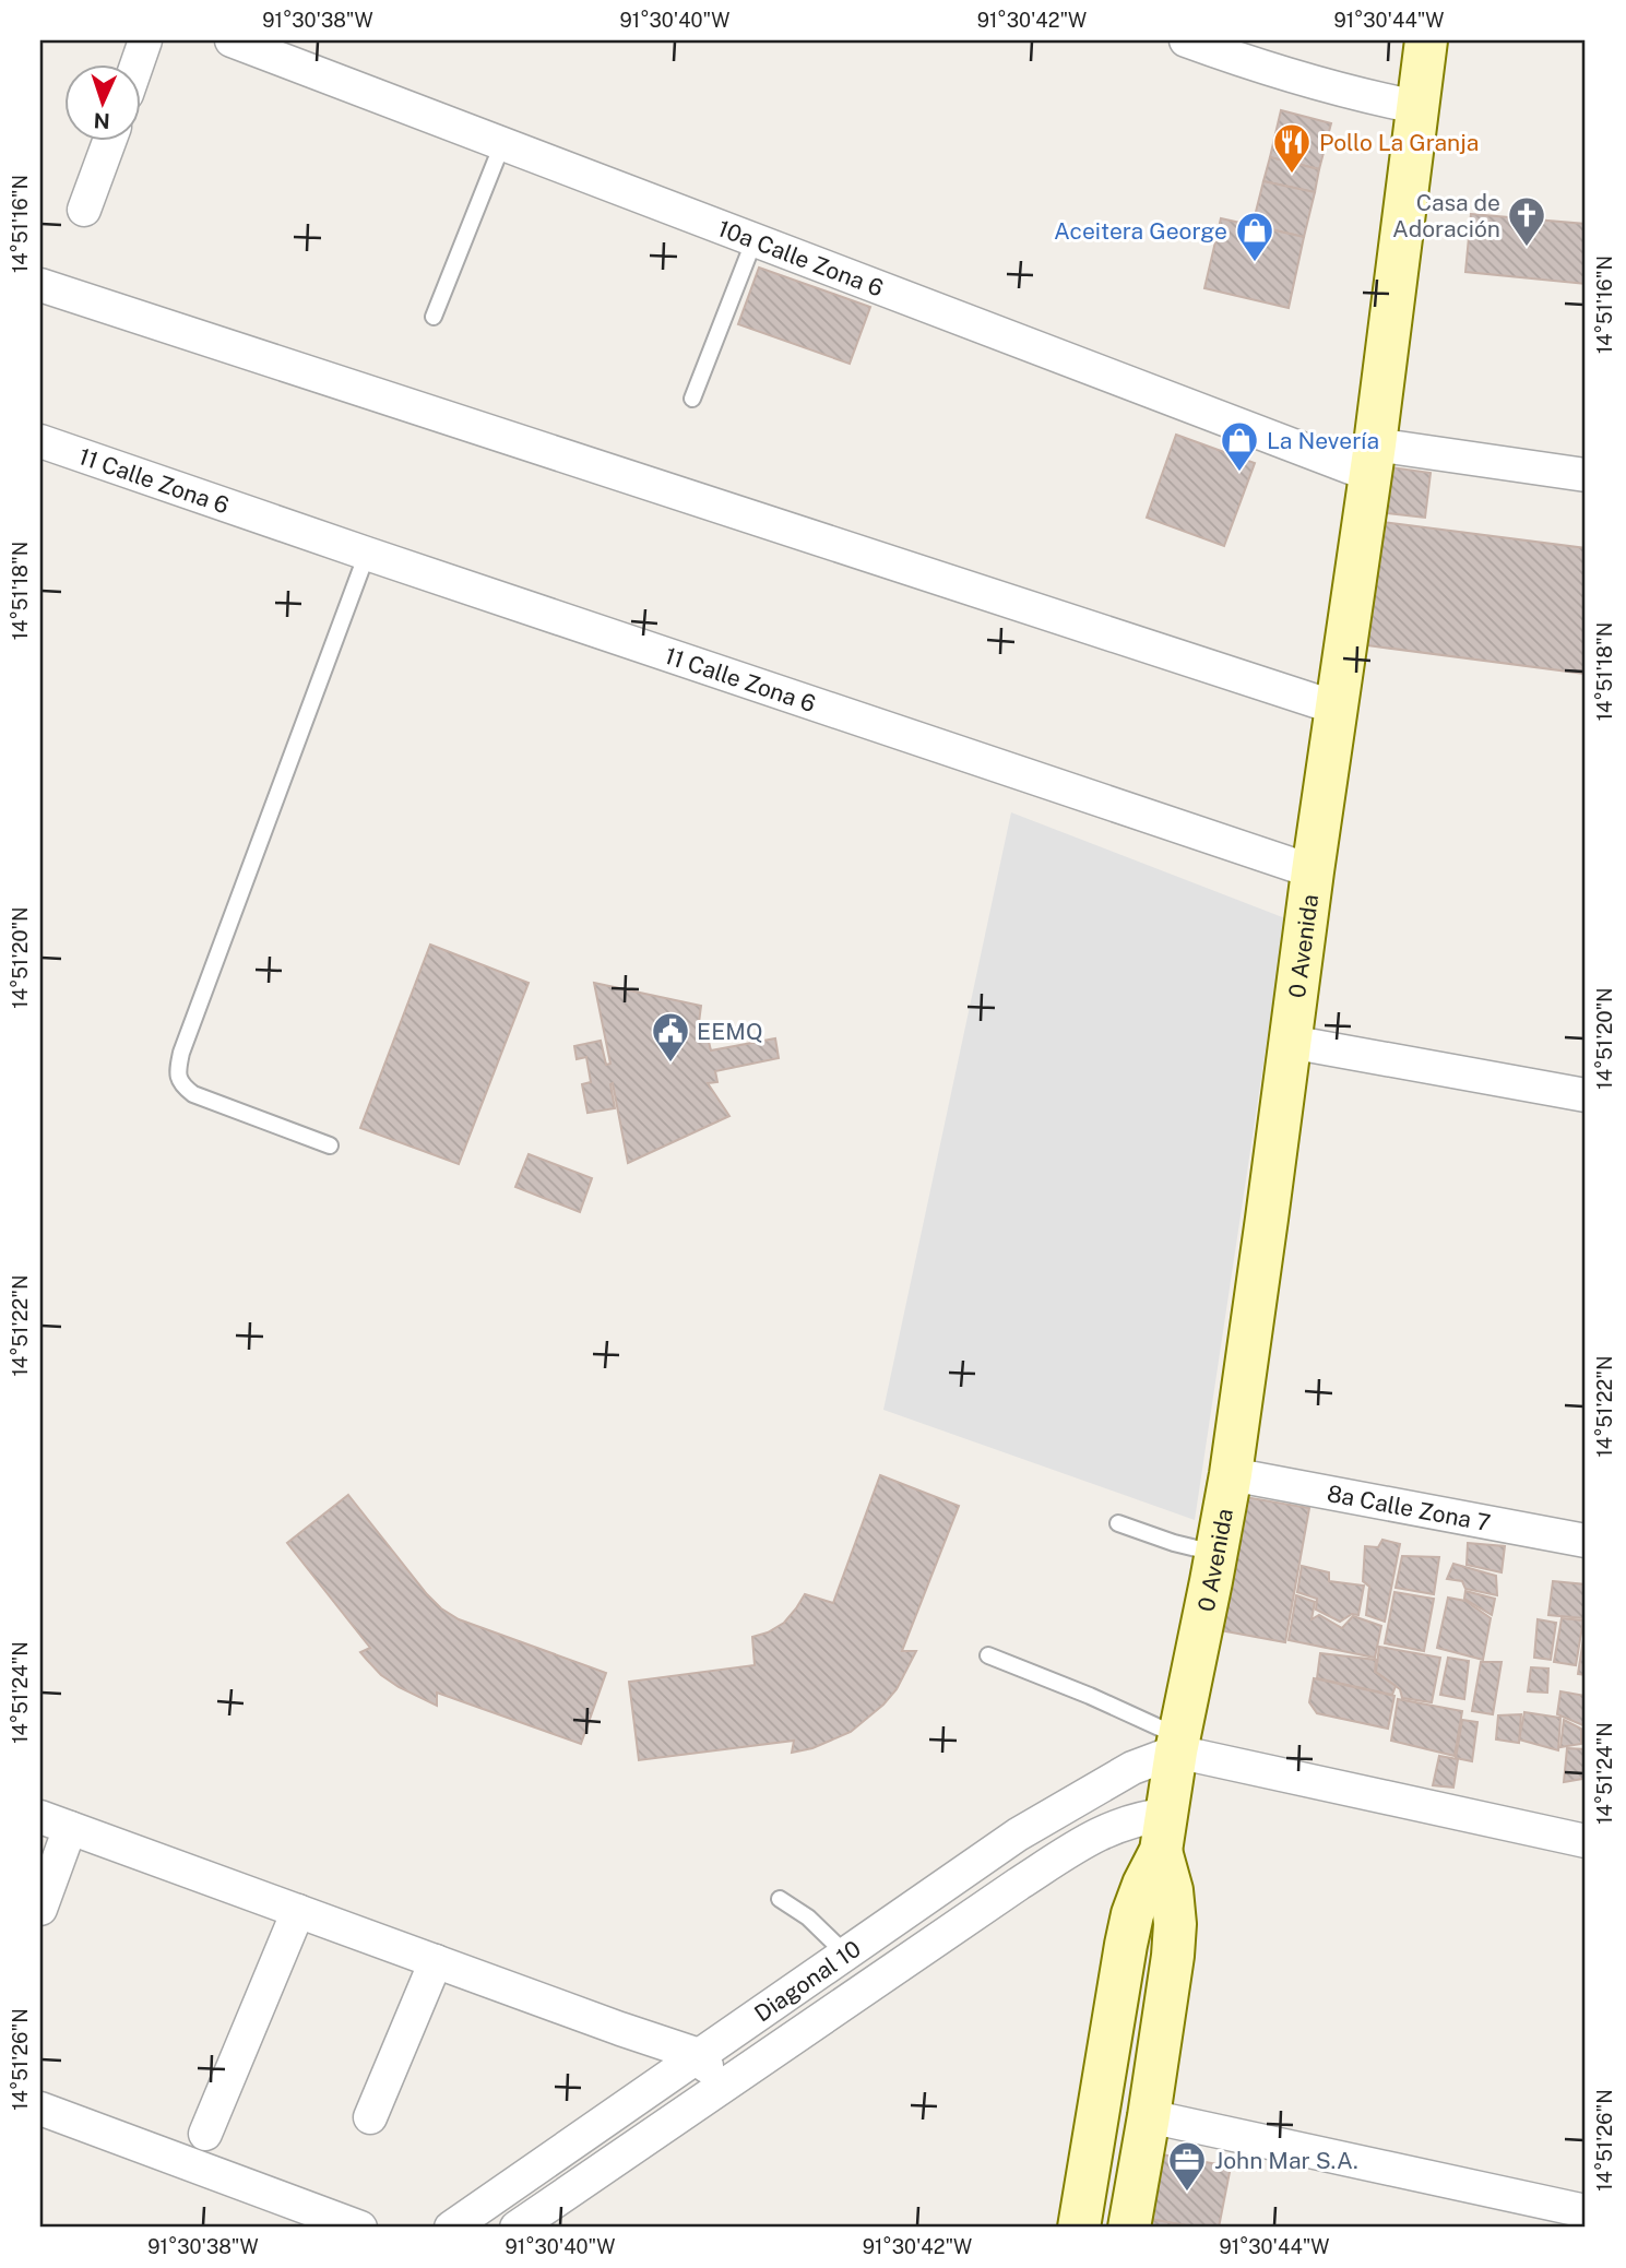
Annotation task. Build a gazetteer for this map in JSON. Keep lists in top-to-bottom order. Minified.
{"streets":{"street":["10a Calle Zona 6","11 Calle Zona 6","0 Avenida","8a Calle Zona 7","Diagonal 10"]},"crossings":[["10a Calle Zona 6","0 Avenida"],["11 Calle Zona 6","0 Avenida"],["0 Avenida","8a Calle Zona 7"],["0 Avenida","Diagonal 10"]],"places":{"restaurant":["Pollo La Granja"],"church":["Casa de Adoración"],"shop":["Aceitera George","La Nevería"],"public building":["EEMQ"],"office":["John Mar S.A."]},"north":"bottom","coordinates":["91°30'38\"W","91°30'40\"W","91°30'42\"W","91°30'44\"W","14°51'16\"N","14°51'18\"N","14°51'20\"N","14°51'22\"N","14°51'24\"N","14°51'26\"N"]}
